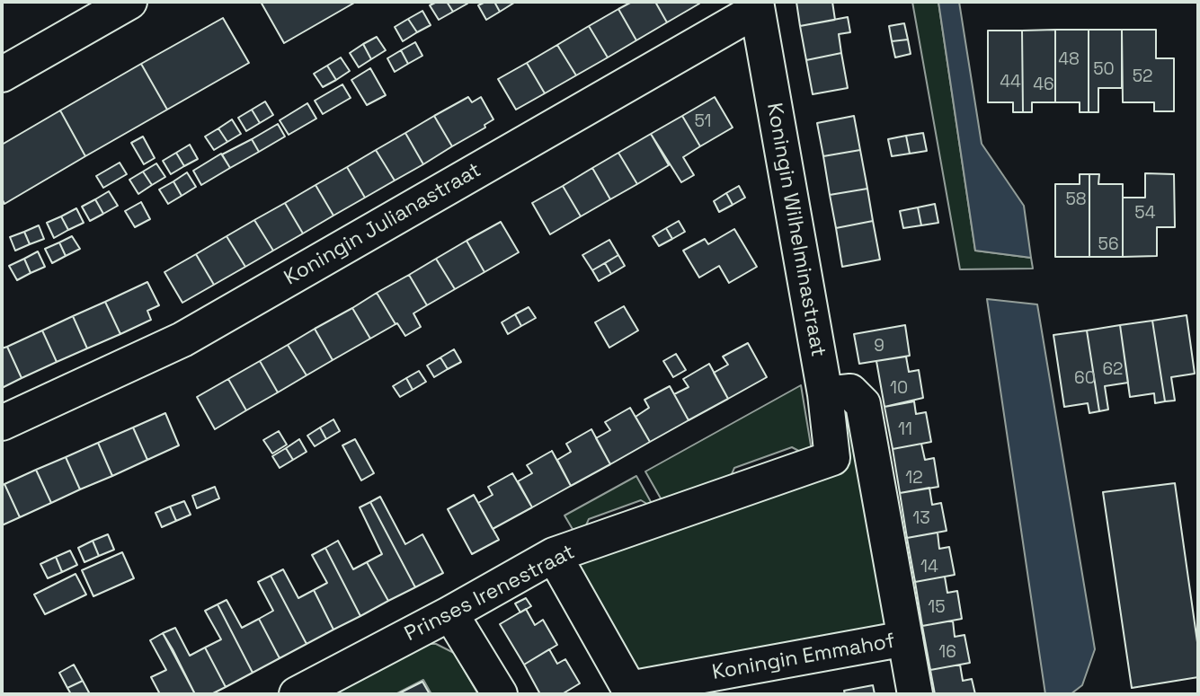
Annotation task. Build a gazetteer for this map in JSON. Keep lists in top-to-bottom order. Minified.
{"streets":{"street":["Koningin Julianastraat","Koningin Wilhelminastraat","Prinses Irenestraat","Koningin Emmahof"]},"crossings":[["Koningin Julianastraat","Koningin Wilhelminastraat"],["Koningin Wilhelminastraat","Prinses Irenestraat"],["Koningin Wilhelminastraat","Koningin Emmahof"],["Prinses Irenestraat","Koningin Emmahof"]],"house_numbers":["48","50","52","44","46","51","58","54","56","9","62","60","10","11","12","13","14","15","16"]}
